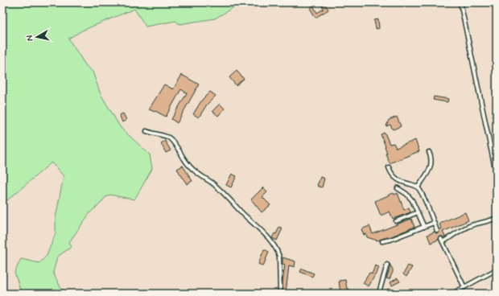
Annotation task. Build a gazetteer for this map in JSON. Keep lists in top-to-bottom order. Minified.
{"north":"left"}
